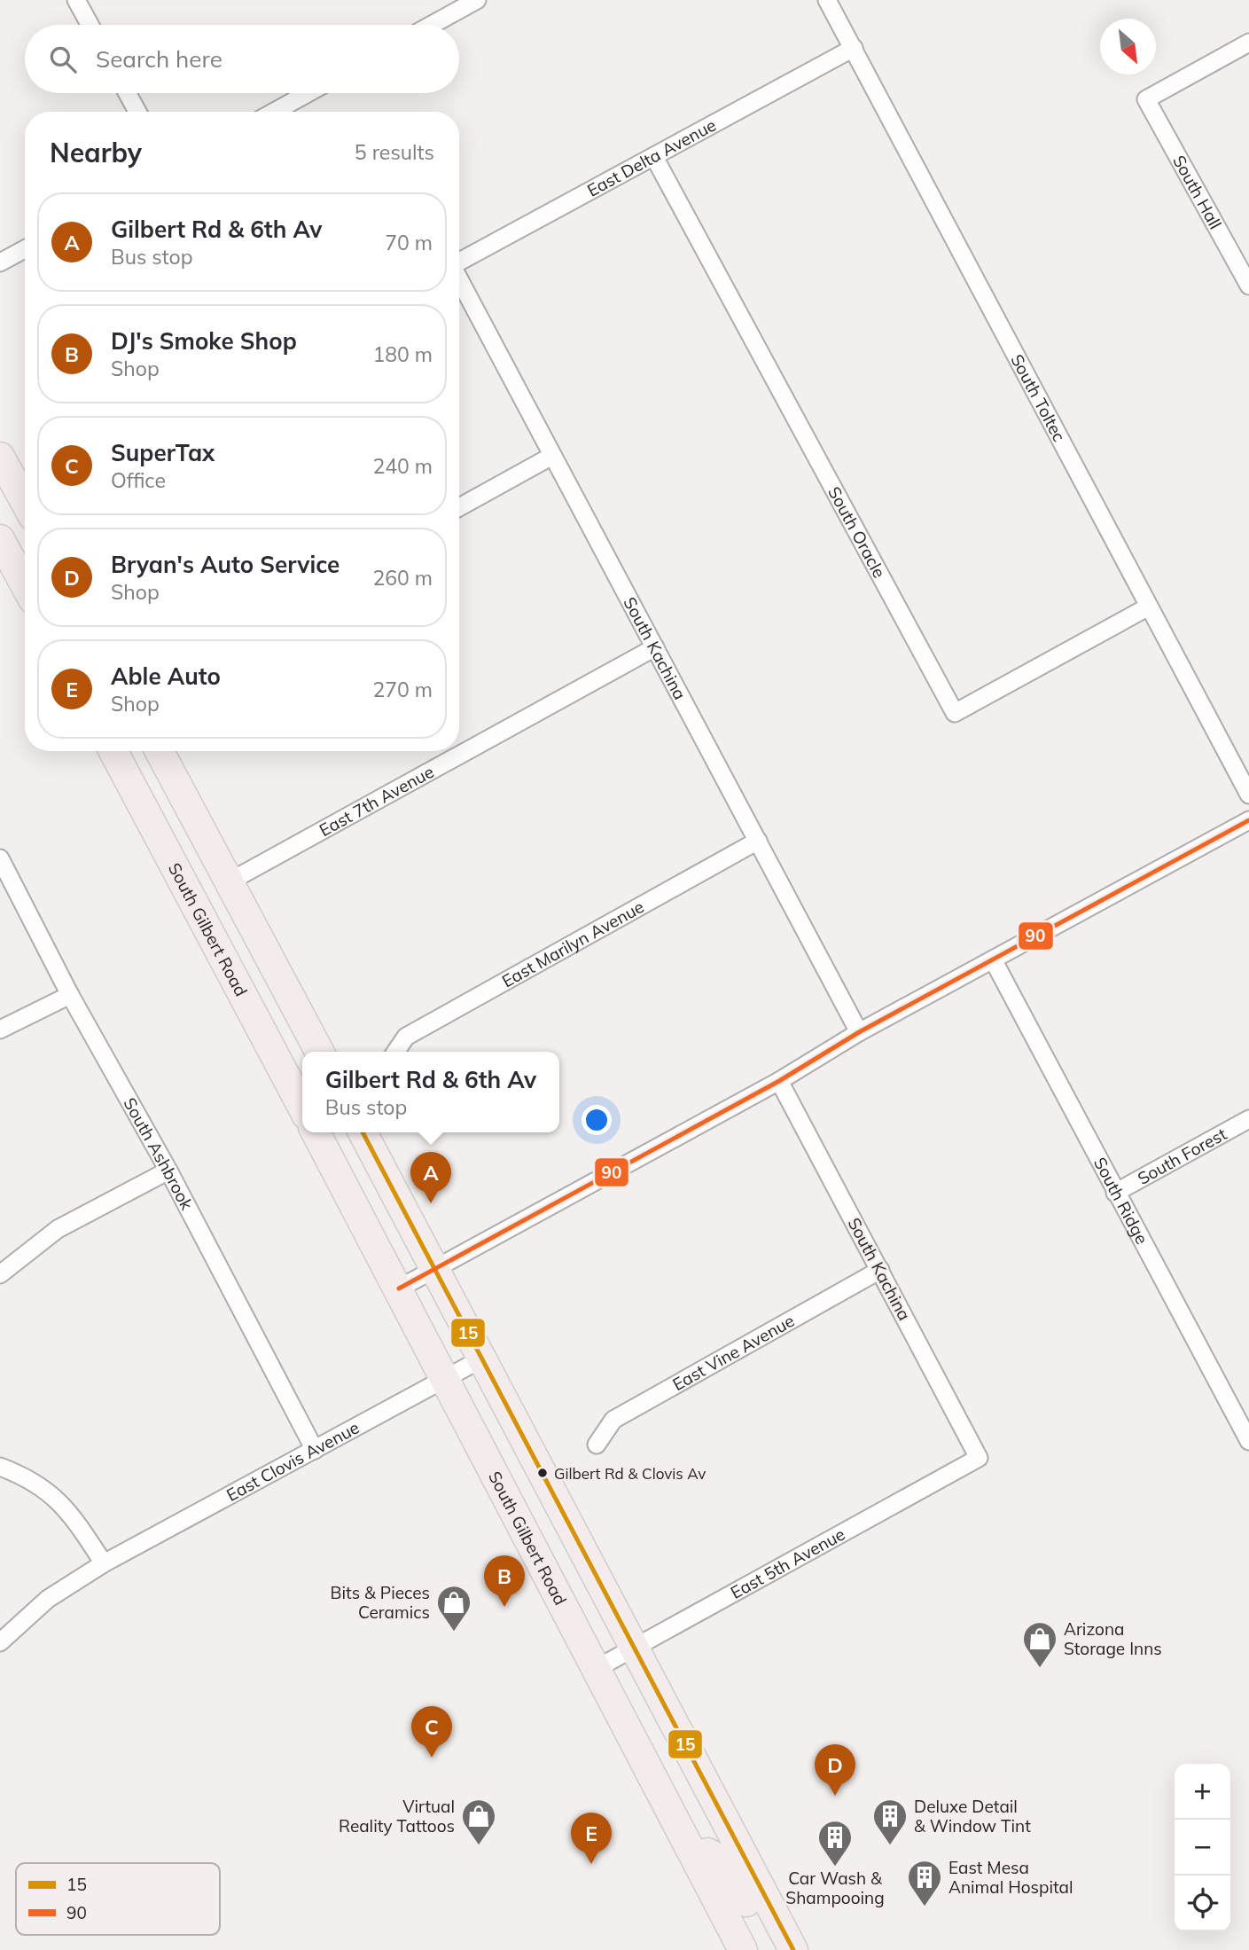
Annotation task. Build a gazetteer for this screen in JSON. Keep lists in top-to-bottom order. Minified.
{"streets":{"main road":["South Gilbert Road"],"street":["East Delta Avenue","South Hall","South Toltec","South Oracle","South Kachina","East 7th Avenue","East Marilyn Avenue","South Ashbrook","South Forest","South Ridge","East Vine Avenue","East Clovis Avenue","East 5th Avenue"]},"crossings":[["East Delta Avenue","South Toltec"],["East Delta Avenue","South Oracle"],["South Toltec","South Oracle"],["South Kachina","East 7th Avenue"],["South Kachina","East Marilyn Avenue"],["South Kachina","East Vine Avenue"],["South Kachina","East 5th Avenue"],["South Gilbert Road","East Clovis Avenue"],["South Gilbert Road","East 5th Avenue"],["South Ashbrook","East Clovis Avenue"],["South Forest","South Ridge"]],"places":{"other":["Gilbert Rd & Clovis Av"],"shop":["Bits & Pieces Ceramics","Arizona Storage Inns","Virtual Reality Tattoos"],"building":["Deluxe Detail & Window Tint","Car Wash & Shampooing","East Mesa Animal Hospital"]},"lines":["transit line 90","transit line 15"],"legend":["15","90"],"north":"bottom right","page":{"search":"Search here","heading":["Nearby","5 results"],"list":[{"mark":"A","name":"Gilbert Rd & 6th Av","note":"Bus stop","value":"70 m"},{"mark":"B","name":"DJ's Smoke Shop","note":"Shop","value":"180 m"},{"mark":"C","name":"SuperTax","note":"Office","value":"240 m"},{"mark":"D","name":"Bryan's Auto Service","note":"Shop","value":"260 m"},{"mark":"E","name":"Able Auto","note":"Shop","value":"270 m"}],"popup":["Gilbert Rd & 6th Av","Bus stop"],"pins":["A","B","C","D","E"],"map_buttons":["+","−"]}}
